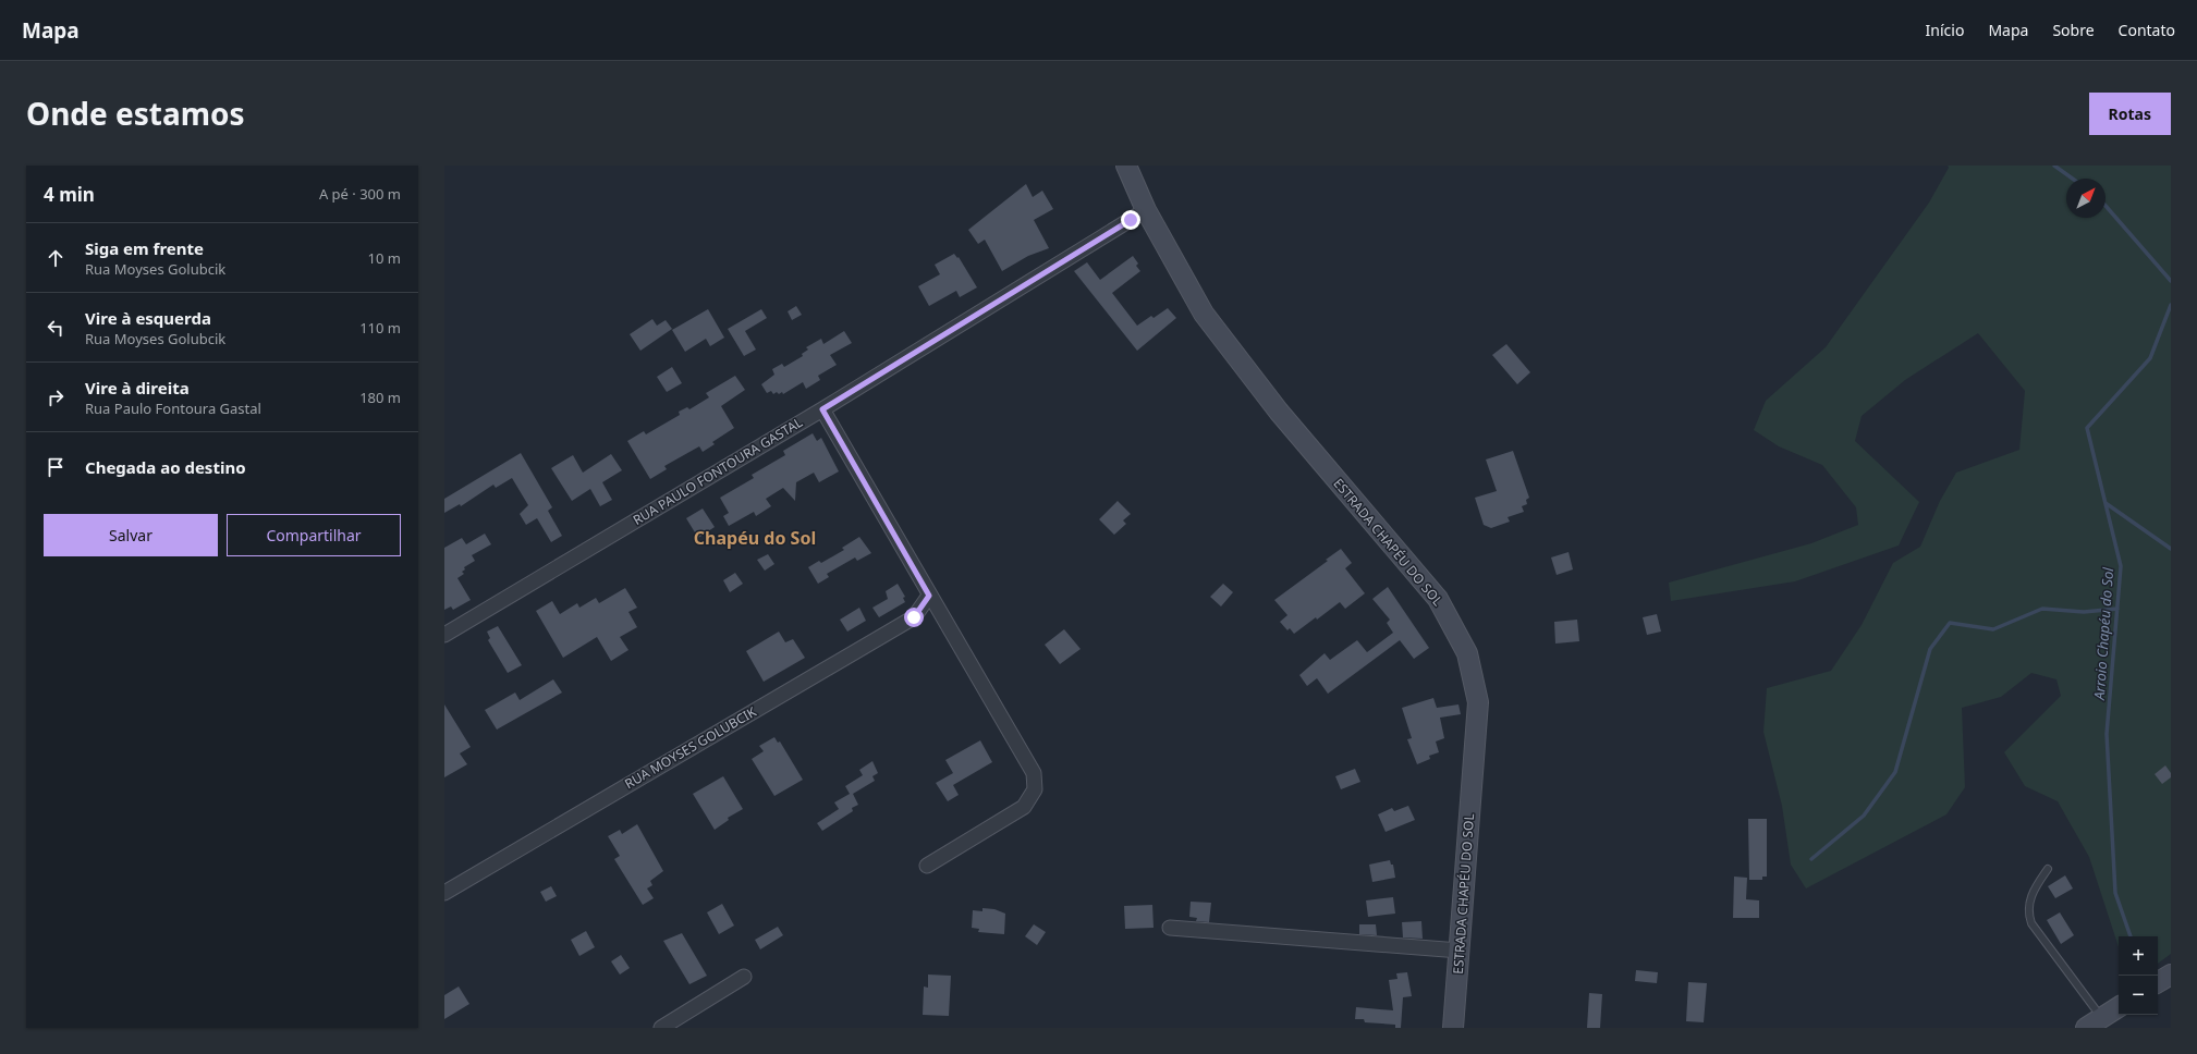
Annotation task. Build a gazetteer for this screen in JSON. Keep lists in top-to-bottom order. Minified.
{"streets":{"main road":["ESTRADA CHAPÉU DO SOL"],"street":["RUA PAULO FONTOURA GASTAL","RUA MOYSES GOLUBCIK"]},"crossings":[["RUA PAULO FONTOURA GASTAL","ESTRADA CHAPÉU DO SOL"]],"districts":["Chapéu do Sol"],"water":["Arroio Chapéu do Sol"],"north":"top right","page":{"header":"Mapa","nav":["Início","Mapa","Sobre","Contato"],"title":"Onde estamos","buttons":["Rotas",["Salvar","Compartilhar"]],"heading":["4 min","A pé · 300 m"],"list":[["Siga em frente","Rua Moyses Golubcik","10 m"],["Vire à esquerda","Rua Moyses Golubcik","110 m"],["Vire à direita","Rua Paulo Fontoura Gastal","180 m"],"Chegada ao destino"],"map_buttons":["+","−"]}}
